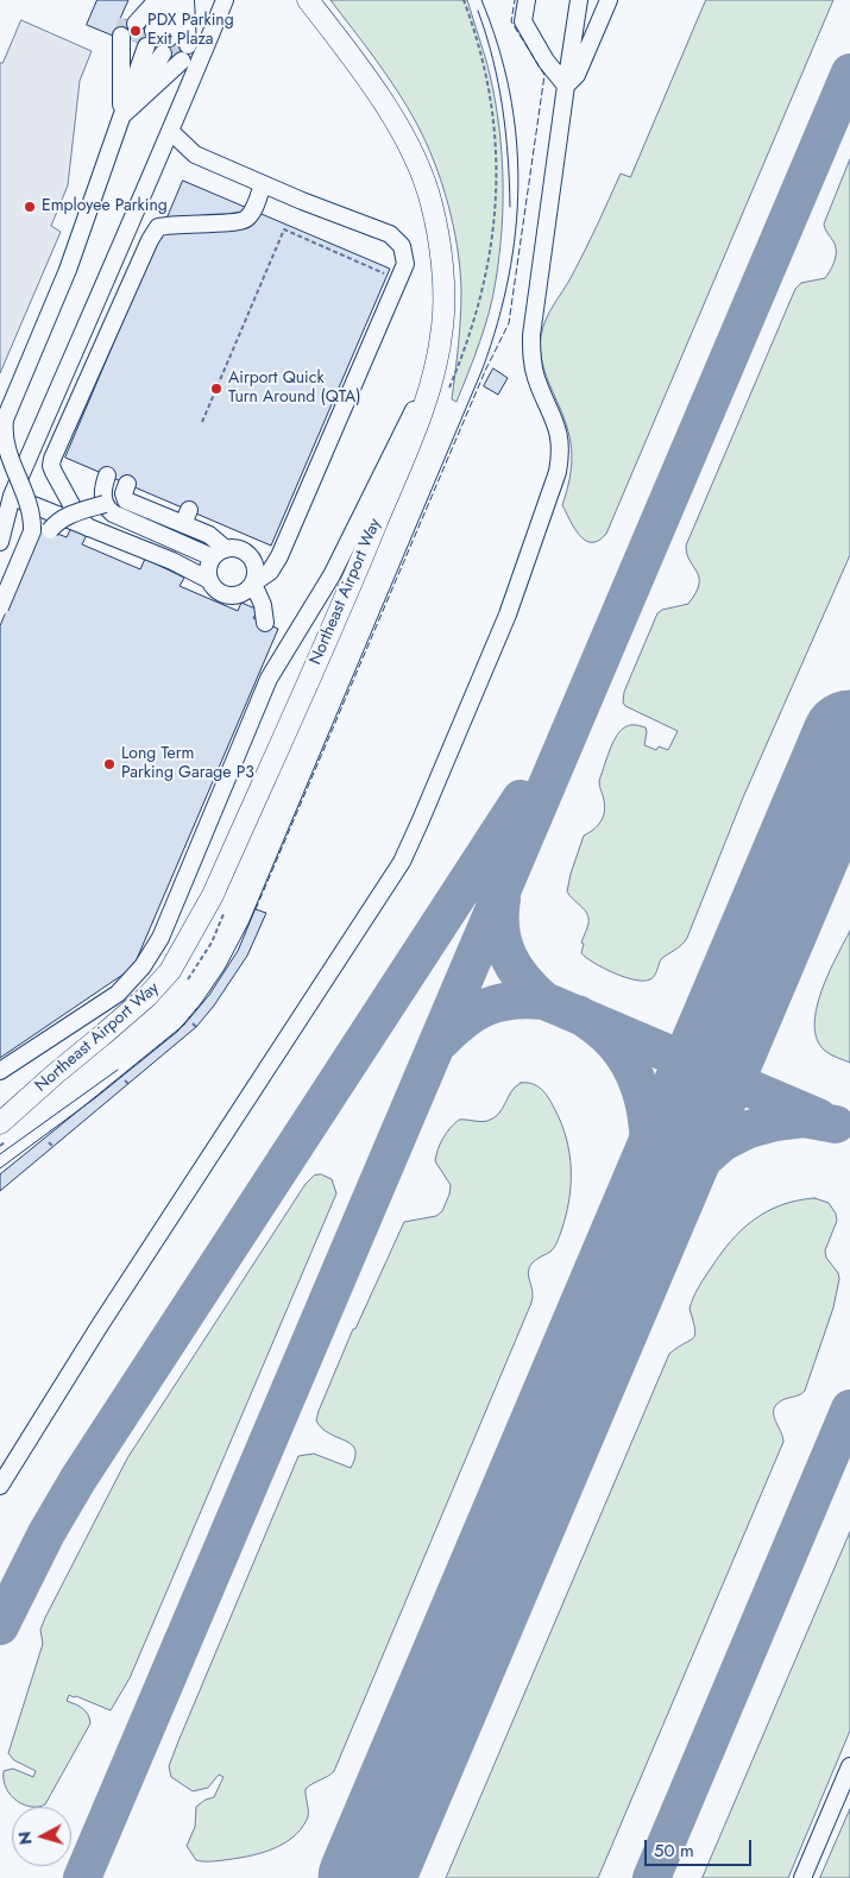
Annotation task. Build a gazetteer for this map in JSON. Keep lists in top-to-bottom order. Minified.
{"streets":{"main road":["Northeast Airport Way"]},"places":["PDX Parking Exit Plaza","Employee Parking","Airport Quick Turn Around (QTA)","Long Term Parking Garage P3"],"scale_bar":"50 m","north":"left"}
